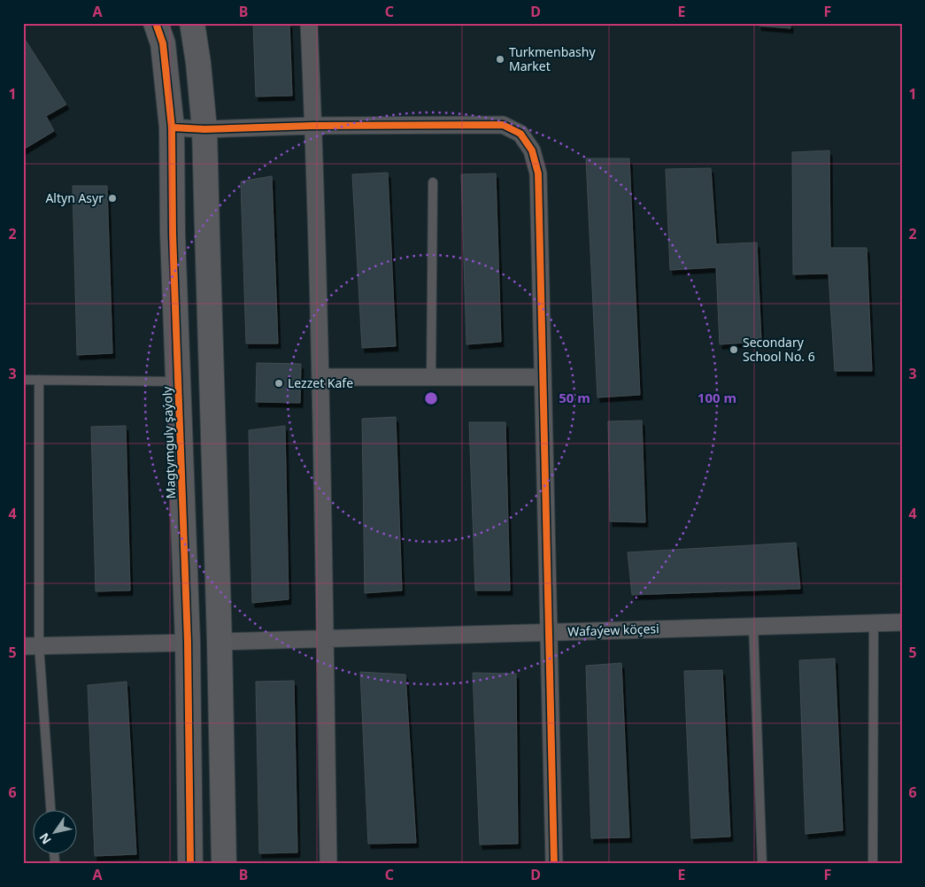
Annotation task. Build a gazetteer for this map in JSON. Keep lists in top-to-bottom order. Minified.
{"streets":{"street":["Magtymguly şaýoly","Wafaýew köçesi"]},"places":["Turkmenbashy Market","Altyn Asyr","Secondary School No. 6","Lezzet Kafe"],"north":"bottom left","grid":{"columns":["A","B","C","D","E","F"],"rows":["1","2","3","4","5","6"]},"rings":["50 m","100 m"]}
